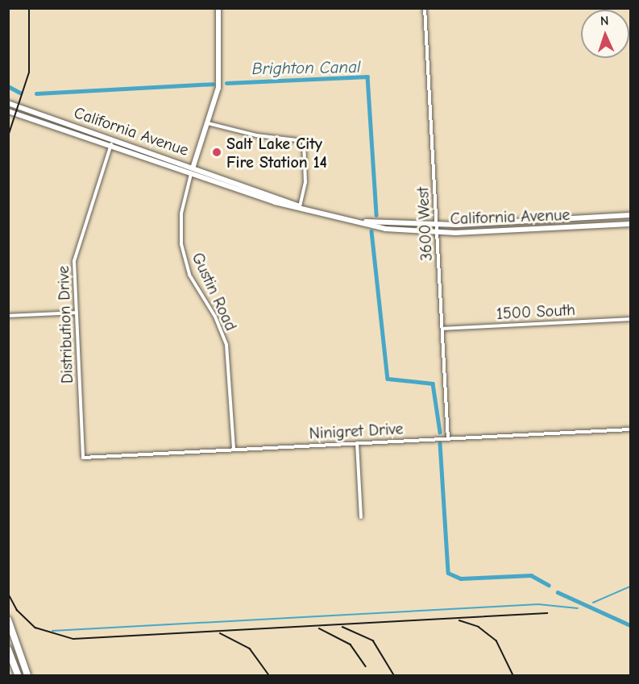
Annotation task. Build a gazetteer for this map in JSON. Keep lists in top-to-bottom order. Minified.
{"streets":{"main road":["California Avenue"],"street":["3600 West","Gustin Road","1500 South","Distribution Drive","Ninigret Drive"]},"crossings":[["California Avenue","3600 West"],["California Avenue","Gustin Road"],["California Avenue","Distribution Drive"],["3600 West","1500 South"],["3600 West","Ninigret Drive"],["Gustin Road","Ninigret Drive"],["Distribution Drive","Ninigret Drive"]],"water":["Brighton Canal"],"places":["Salt Lake City Fire Station 14"],"north":"top"}
